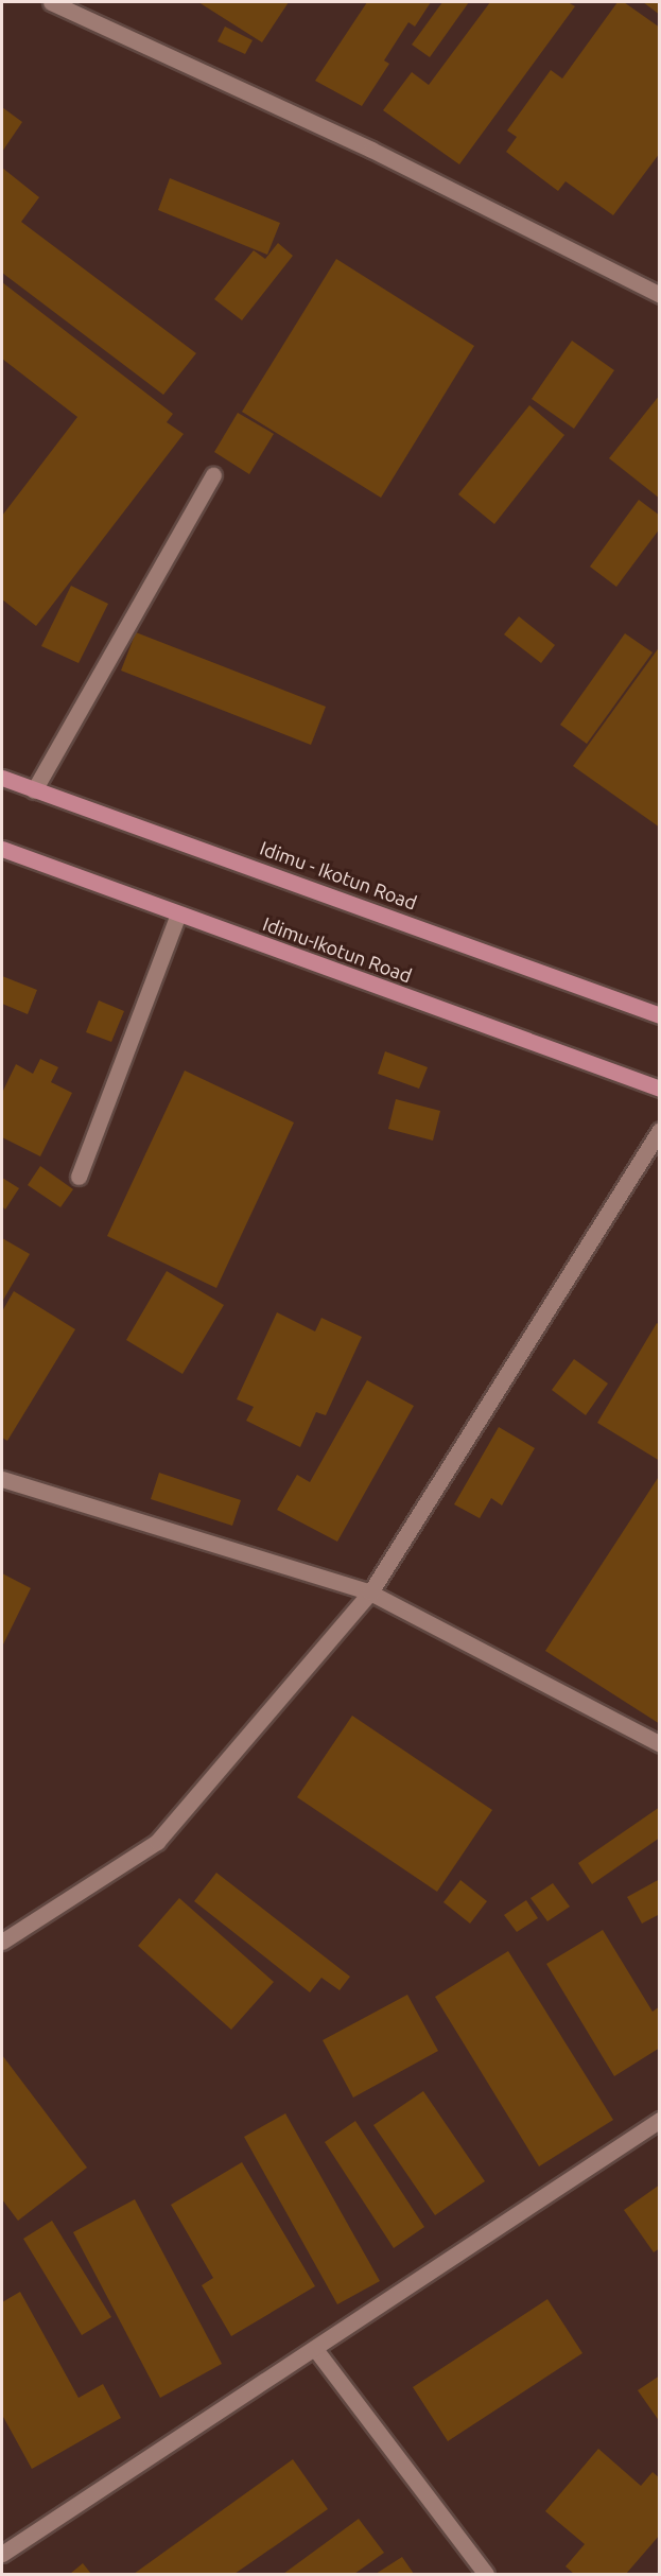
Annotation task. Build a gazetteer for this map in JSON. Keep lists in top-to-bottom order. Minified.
{"streets":{"main road":["Idimu - Ikotun Road","Idimu-Ikotun Road"]}}
